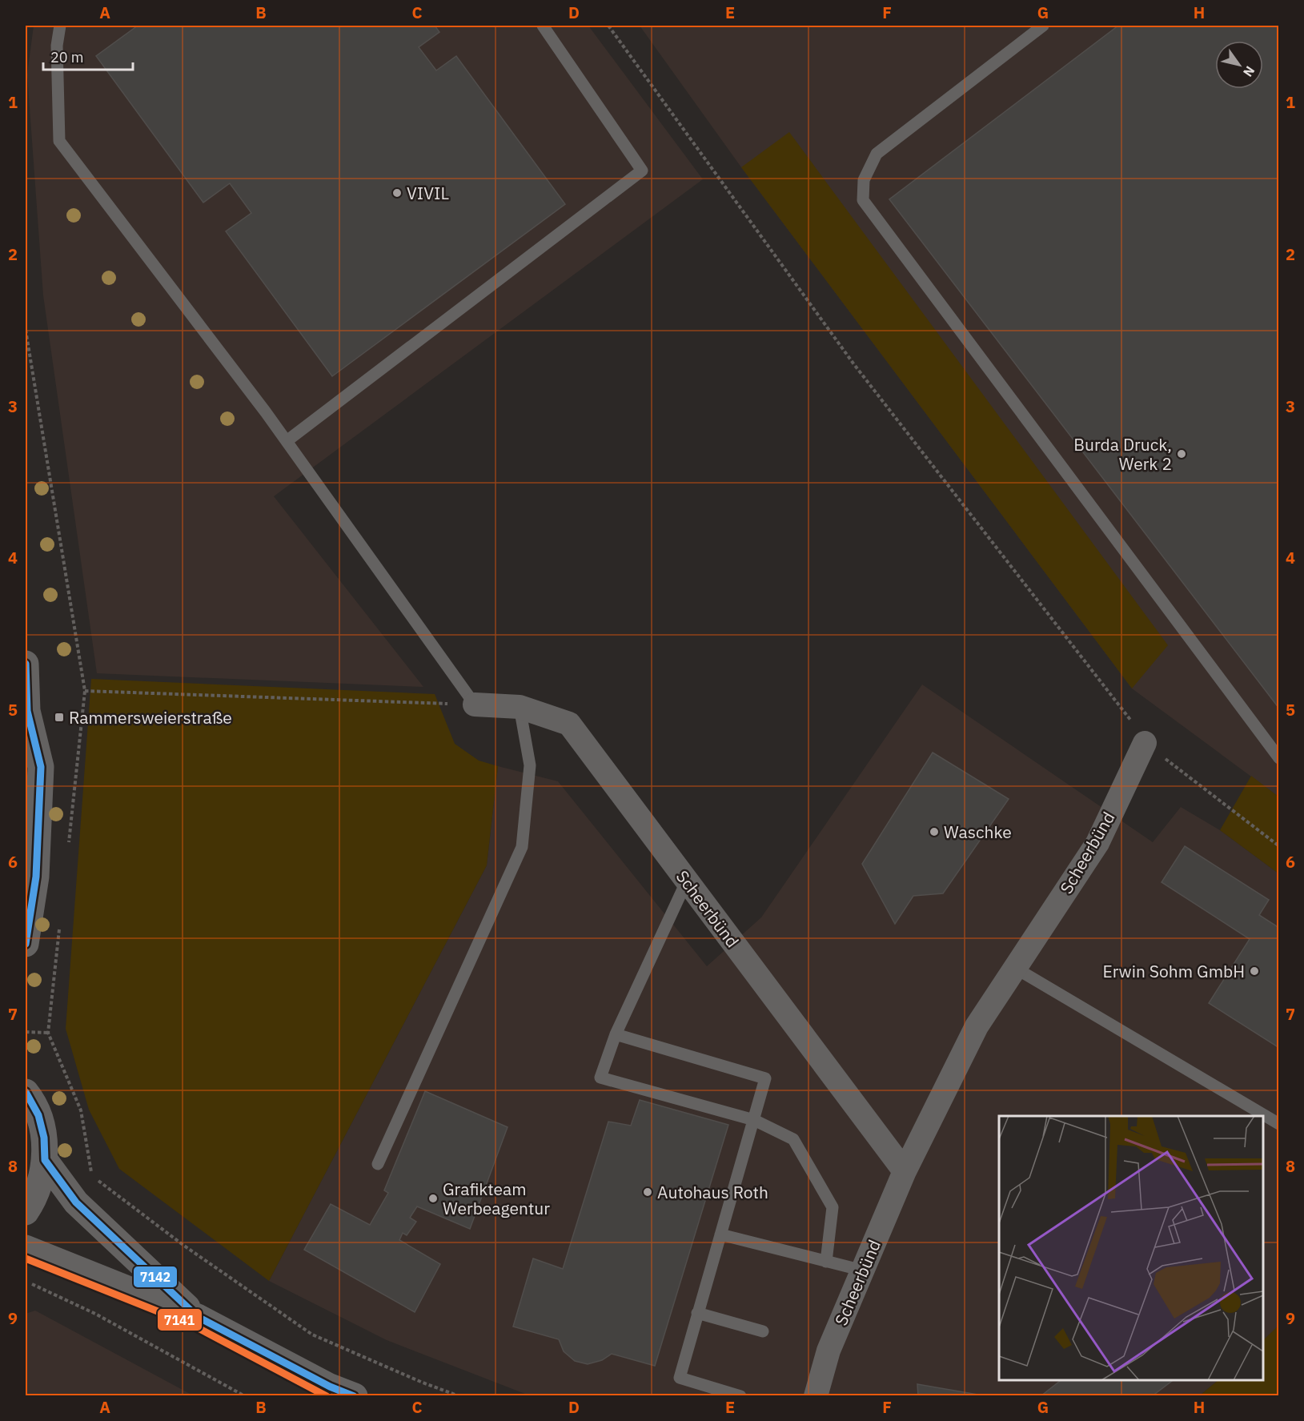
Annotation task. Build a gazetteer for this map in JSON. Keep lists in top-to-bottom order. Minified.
{"streets":{"street":["Scheerbünd"]},"places":{"other":["VIVIL","Burda Druck, Werk 2","Waschke","Erwin Sohm GmbH","Autohaus Roth","Grafikteam Werbeagentur"],"transit":["Rammersweierstraße"]},"lines":["transit line 7142","transit line 7141"],"scale_bar":"20 m","north":"bottom right","grid":{"columns":["A","B","C","D","E","F","G","H"],"rows":["1","2","3","4","5","6","7","8","9"]}}
